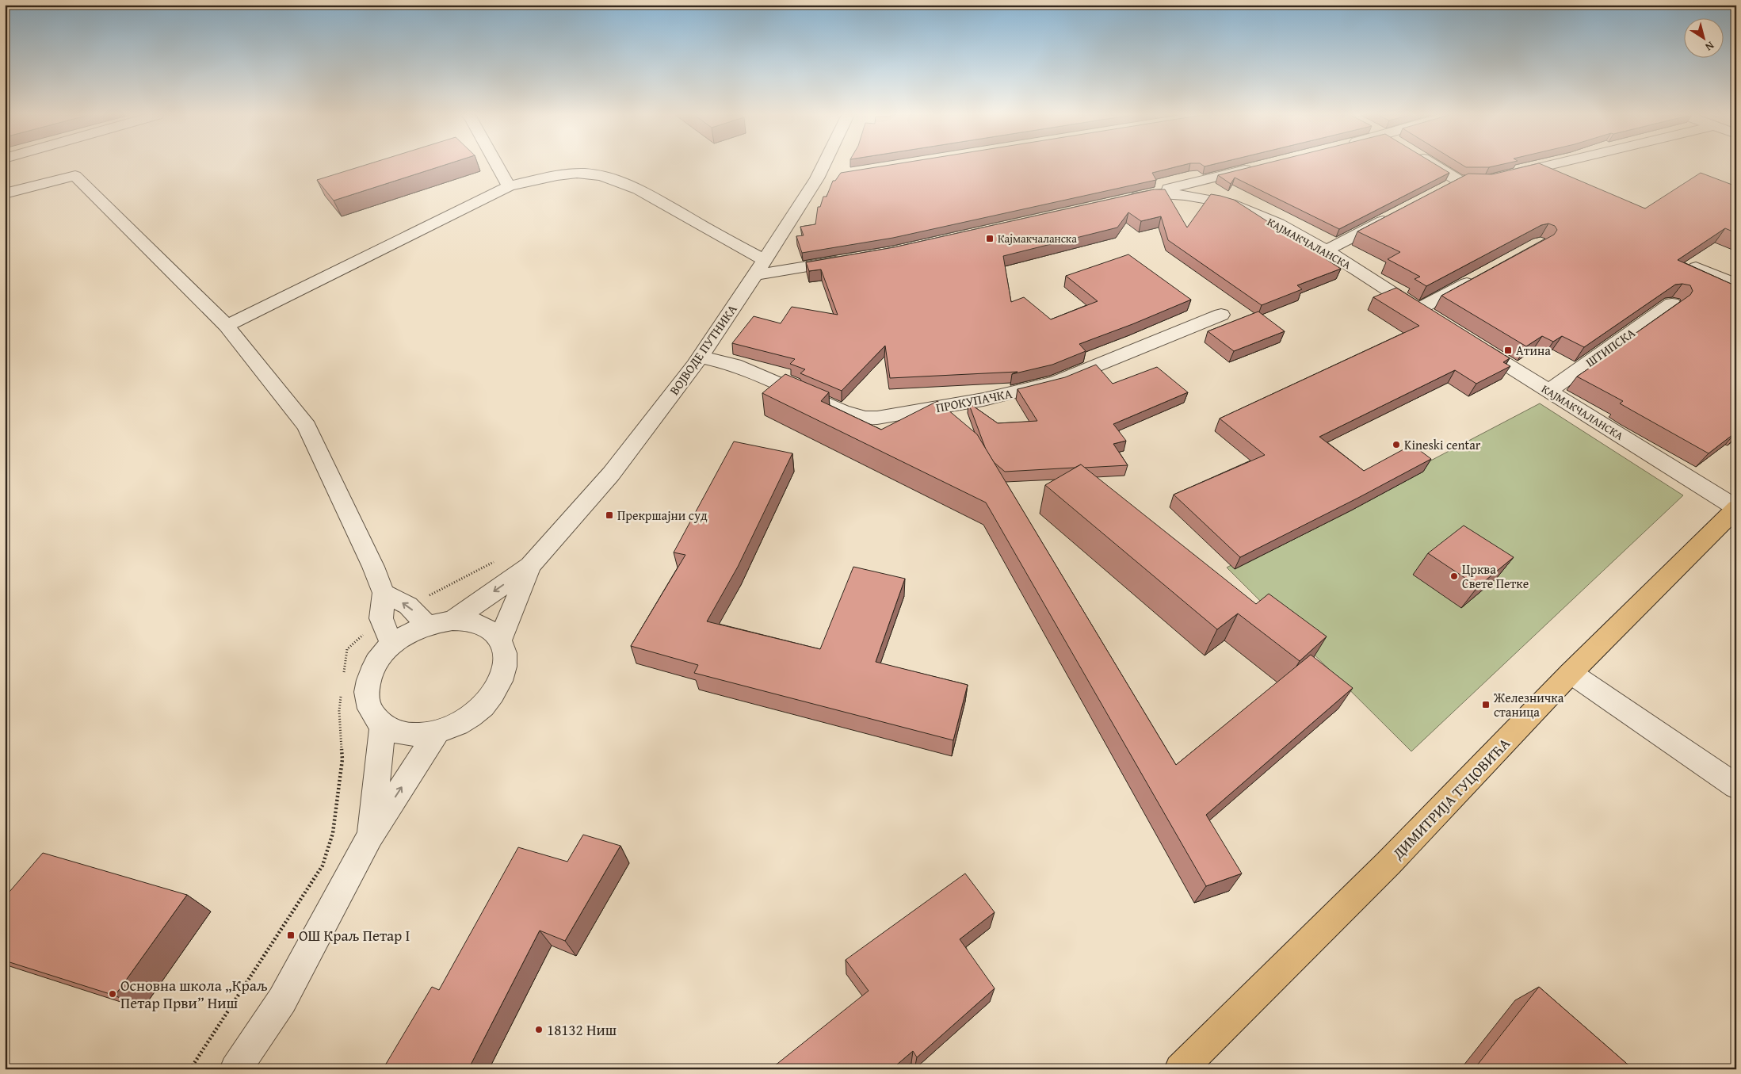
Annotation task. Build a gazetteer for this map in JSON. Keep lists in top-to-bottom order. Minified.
{"streets":{"main road":["ДИМИТРИЈА ТУЦОВИЋА"],"street":["КАЈМАКЧАЛАНСКА","ШТИПСКА","ВОЈВОДЕ ПУТНИКА","ПРОКУПАЧКА"]},"crossings":[["КАЈМАКЧАЛАНСКА","ШТИПСКА"],["КАЈМАКЧАЛАНСКА","ДИМИТРИЈА ТУЦОВИЋА"],["ВОЈВОДЕ ПУТНИКА","ПРОКУПАЧКА"]],"places":{"transit":["Кајмакчаланска","Атина","Прекршајни суд","Железничка станица","ОШ Краљ Петар I"],"other":["Kineski centar","Црква Свете Петке","Основна школа „Краљ Петар Први” Ниш","18132 Ниш"]},"north":"bottom right"}
